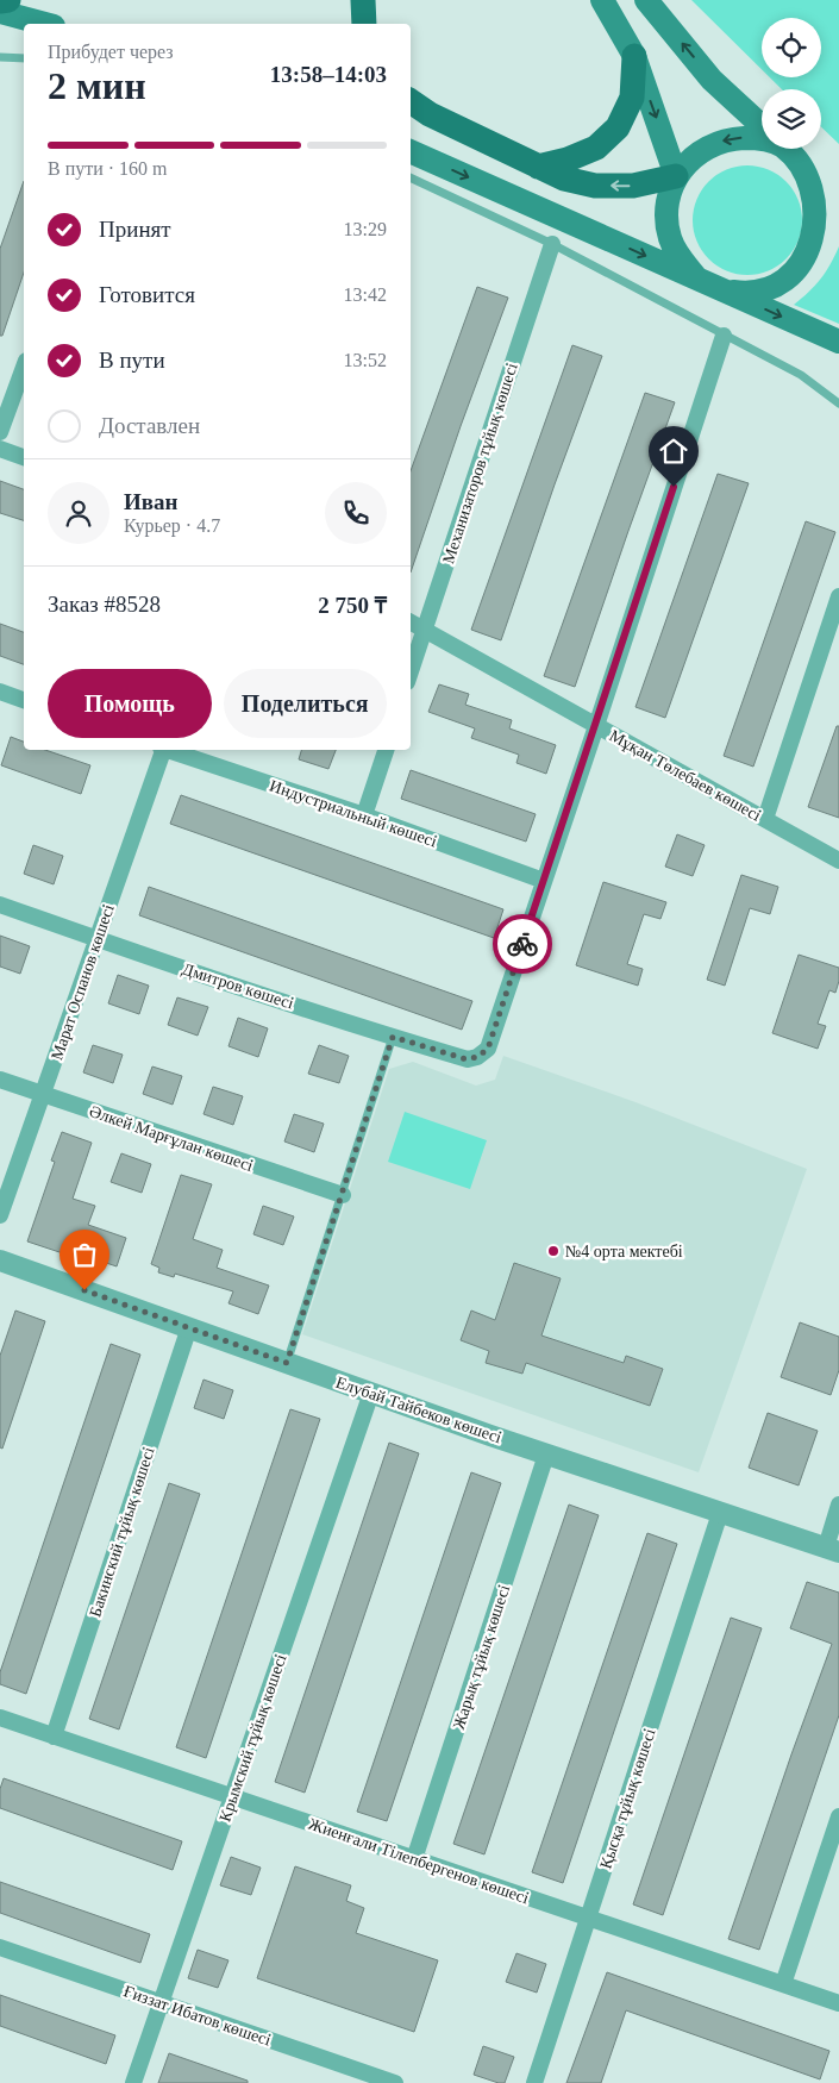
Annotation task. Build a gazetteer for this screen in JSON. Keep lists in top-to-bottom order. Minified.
{"streets":{"street":["Механизаторов тұйық көшесі","Мұқан Төлебаев көшесі","Индустриальный көшесі","Марат Оспанов көшесі","Дмитров көшесі","Әлкей Марғұлан көшесі","Елубай Тайбеков көшесі","Бакинский тұйық көшесі","Жарық тұйық көшесі","Крымский тұйық көшесі","Қысқа тұйық көшесі","Жиенғали Тілепбергенов көшесі","Ғиззат Ибатов көшесі"]},"crossings":[["Механизаторов тұйық көшесі","Мұқан Төлебаев көшесі"],["Индустриальный көшесі","Дмитров көшесі"],["Марат Оспанов көшесі","Дмитров көшесі"],["Марат Оспанов көшесі","Әлкей Марғұлан көшесі"],["Елубай Тайбеков көшесі","Бакинский тұйық көшесі"],["Елубай Тайбеков көшесі","Жарық тұйық көшесі"],["Елубай Тайбеков көшесі","Крымский тұйық көшесі"],["Елубай Тайбеков көшесі","Қысқа тұйық көшесі"],["Бакинский тұйық көшесі","Жиенғали Тілепбергенов көшесі"],["Жарық тұйық көшесі","Жиенғали Тілепбергенов көшесі"],["Крымский тұйық көшесі","Жиенғали Тілепбергенов көшесі"],["Крымский тұйық көшесі","Ғиззат Ибатов көшесі"],["Қысқа тұйық көшесі","Жиенғали Тілепбергенов көшесі"]],"places":["№4 орта мектебі"],"page":{"heading":["2 мин","Прибудет через","13:58–14:03"],"panel":["Иван","Курьер · 4.7","Заказ #8528","2 750 ₸"],"bar":"В пути · 160 m","list":[["Принят","13:29"],["Готовится","13:42"],["В пути","13:52"],"Доставлен"],"buttons":["Помощь","Поделиться"]}}
